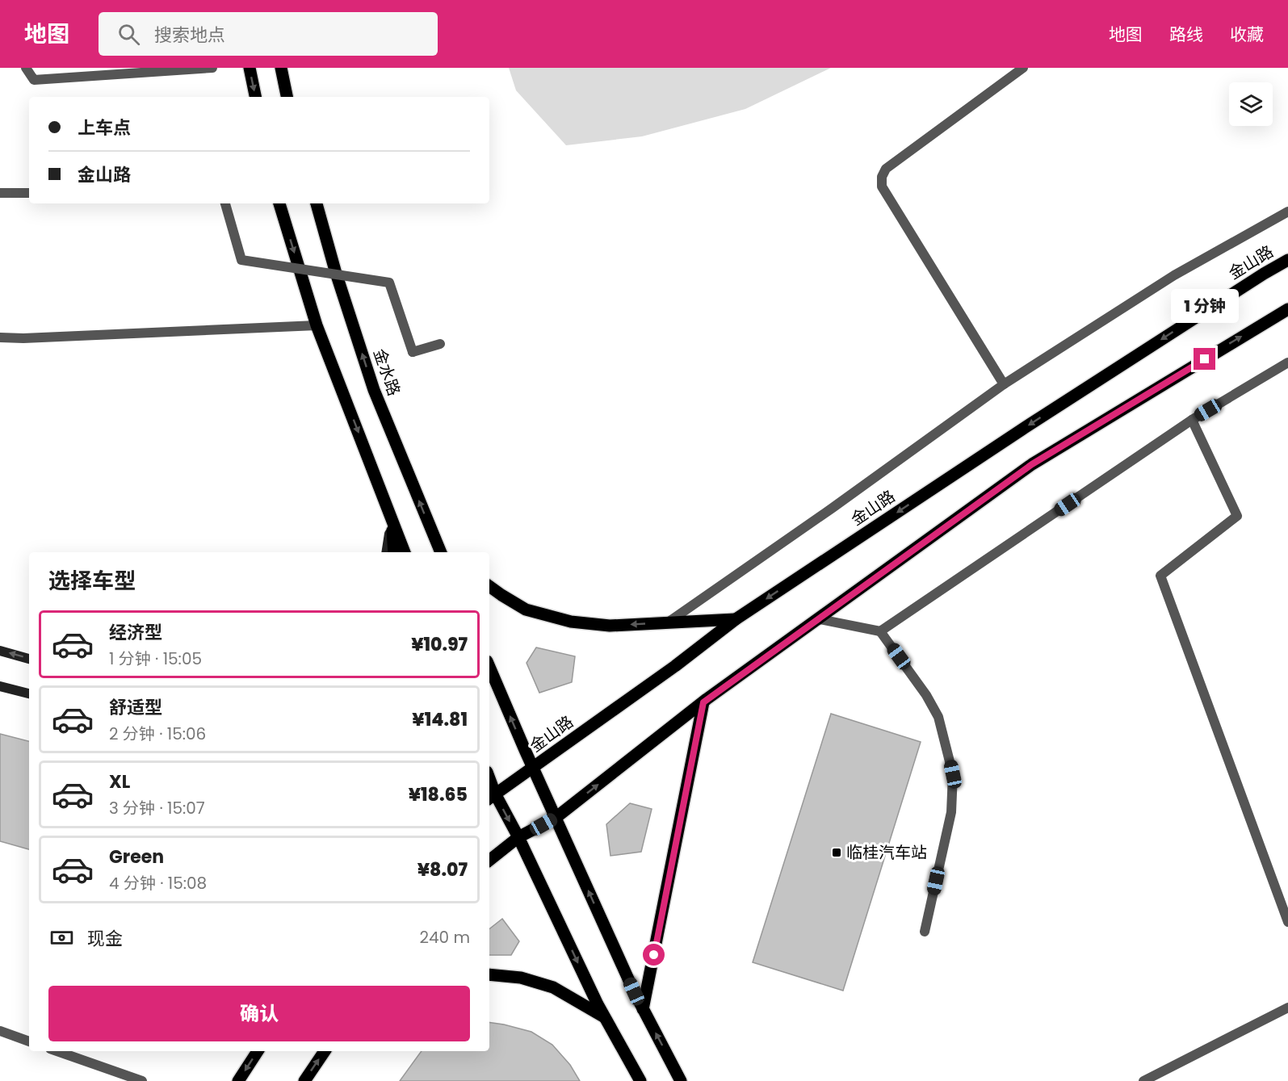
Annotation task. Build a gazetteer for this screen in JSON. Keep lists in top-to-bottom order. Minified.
{"streets":{"main road":["金山路","金水路"]},"places":{"transit":["临桂汽车站"]},"page":{"header":"地图","search":"搜索地点","nav":["地图","路线","收藏"],"banner":["上车点","金山路"],"bubble":"1 分钟","heading":"选择车型","list":[{"name":"经济型","note":"1 分钟 · 15:05","value":"¥10.97"},{"name":"舒适型","note":"2 分钟 · 15:06","value":"¥14.81"},{"name":"XL","note":"3 分钟 · 15:07","value":"¥18.65"},{"name":"Green","note":"4 分钟 · 15:08","value":"¥8.07"}],"pay":["现金","240 m"],"buttons":"确认"}}
